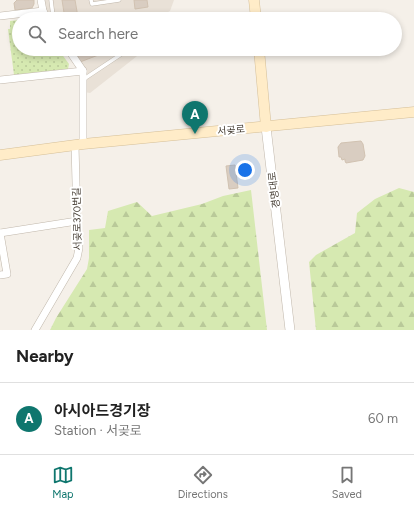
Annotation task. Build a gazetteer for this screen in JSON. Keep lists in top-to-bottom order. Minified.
{"streets":{"main road":["서곶로","경명대로"],"street":["서곶로370번길"]},"crossings":[["서곶로","경명대로"],["서곶로","서곶로370번길"]],"page":{"search":"Search here","pins":"A","heading":"Nearby","list":[{"mark":"A","name":"아시아드경기장","note":"Station · 서곶로","value":"60 m"}],"nav":["Map","Directions","Saved"]}}
